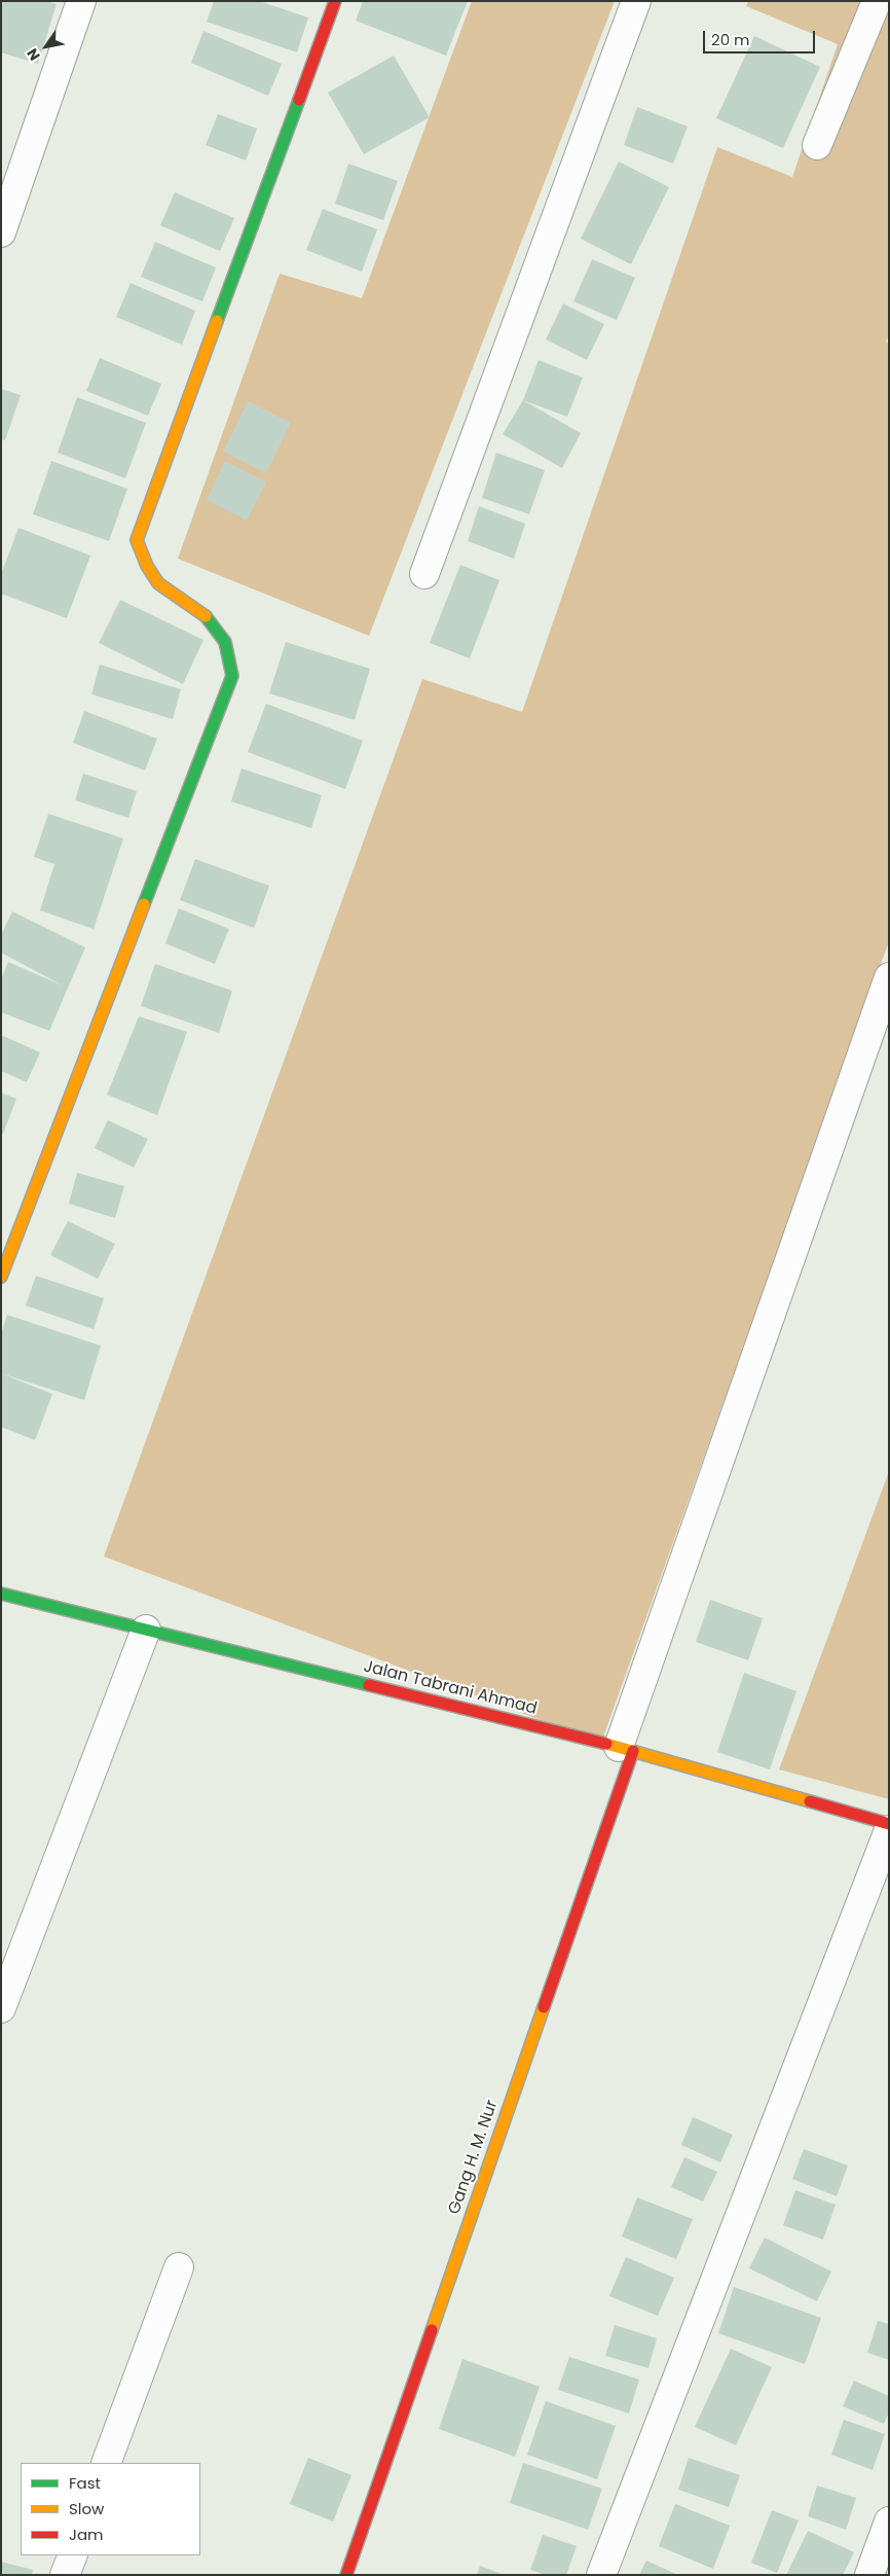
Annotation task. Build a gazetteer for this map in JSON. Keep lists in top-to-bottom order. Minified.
{"streets":{"street":["Jalan Tabrani Ahmad","Gang H. M. Nur"]},"crossings":[["Jalan Tabrani Ahmad","Gang H. M. Nur"]],"legend":["Fast","Slow","Jam"],"scale_bar":"20 m","north":"bottom left"}
